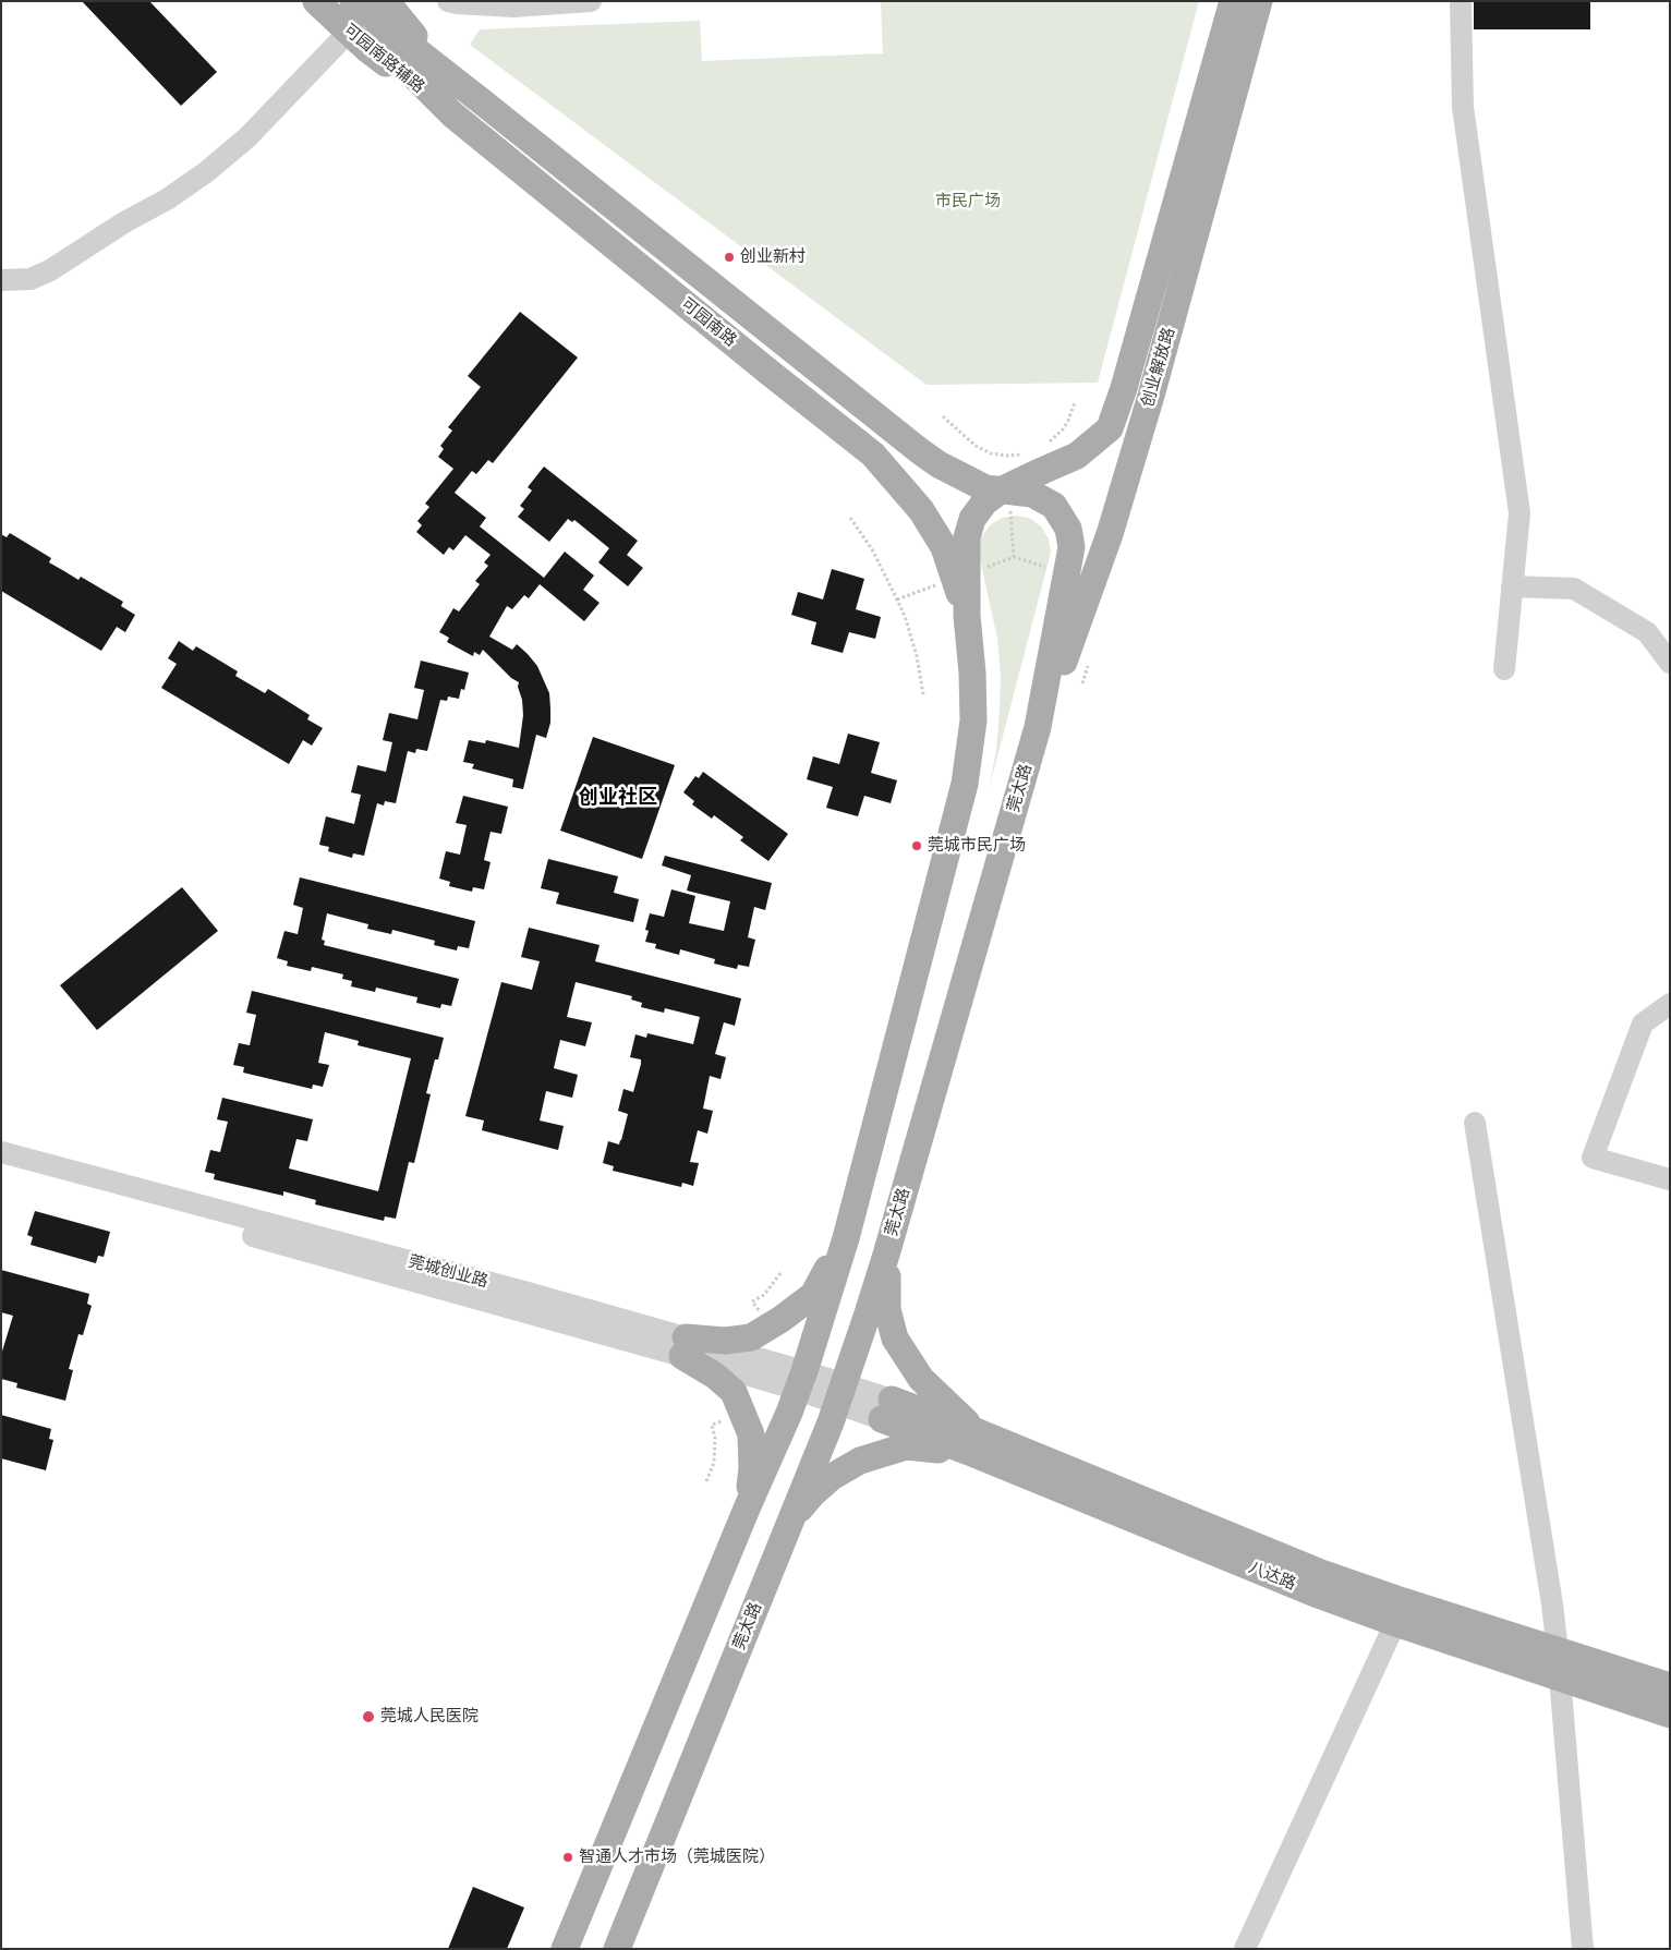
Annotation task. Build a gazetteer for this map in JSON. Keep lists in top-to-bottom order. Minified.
{"streets":{"main road":["可园南路辅路","可园南路","创业解放路","莞太路","八达路"],"street":["莞城创业路"]},"crossings":[["可园南路辅路","可园南路"],["可园南路","创业解放路"],["可园南路","莞太路"],["创业解放路","莞太路"],["莞太路","莞城创业路"],["莞城创业路","八达路"]],"districts":["创业社区"],"parks":["市民广场"],"places":["创业新村","莞城市民广场","莞城人民医院","智通人才市场（莞城医院）"]}
